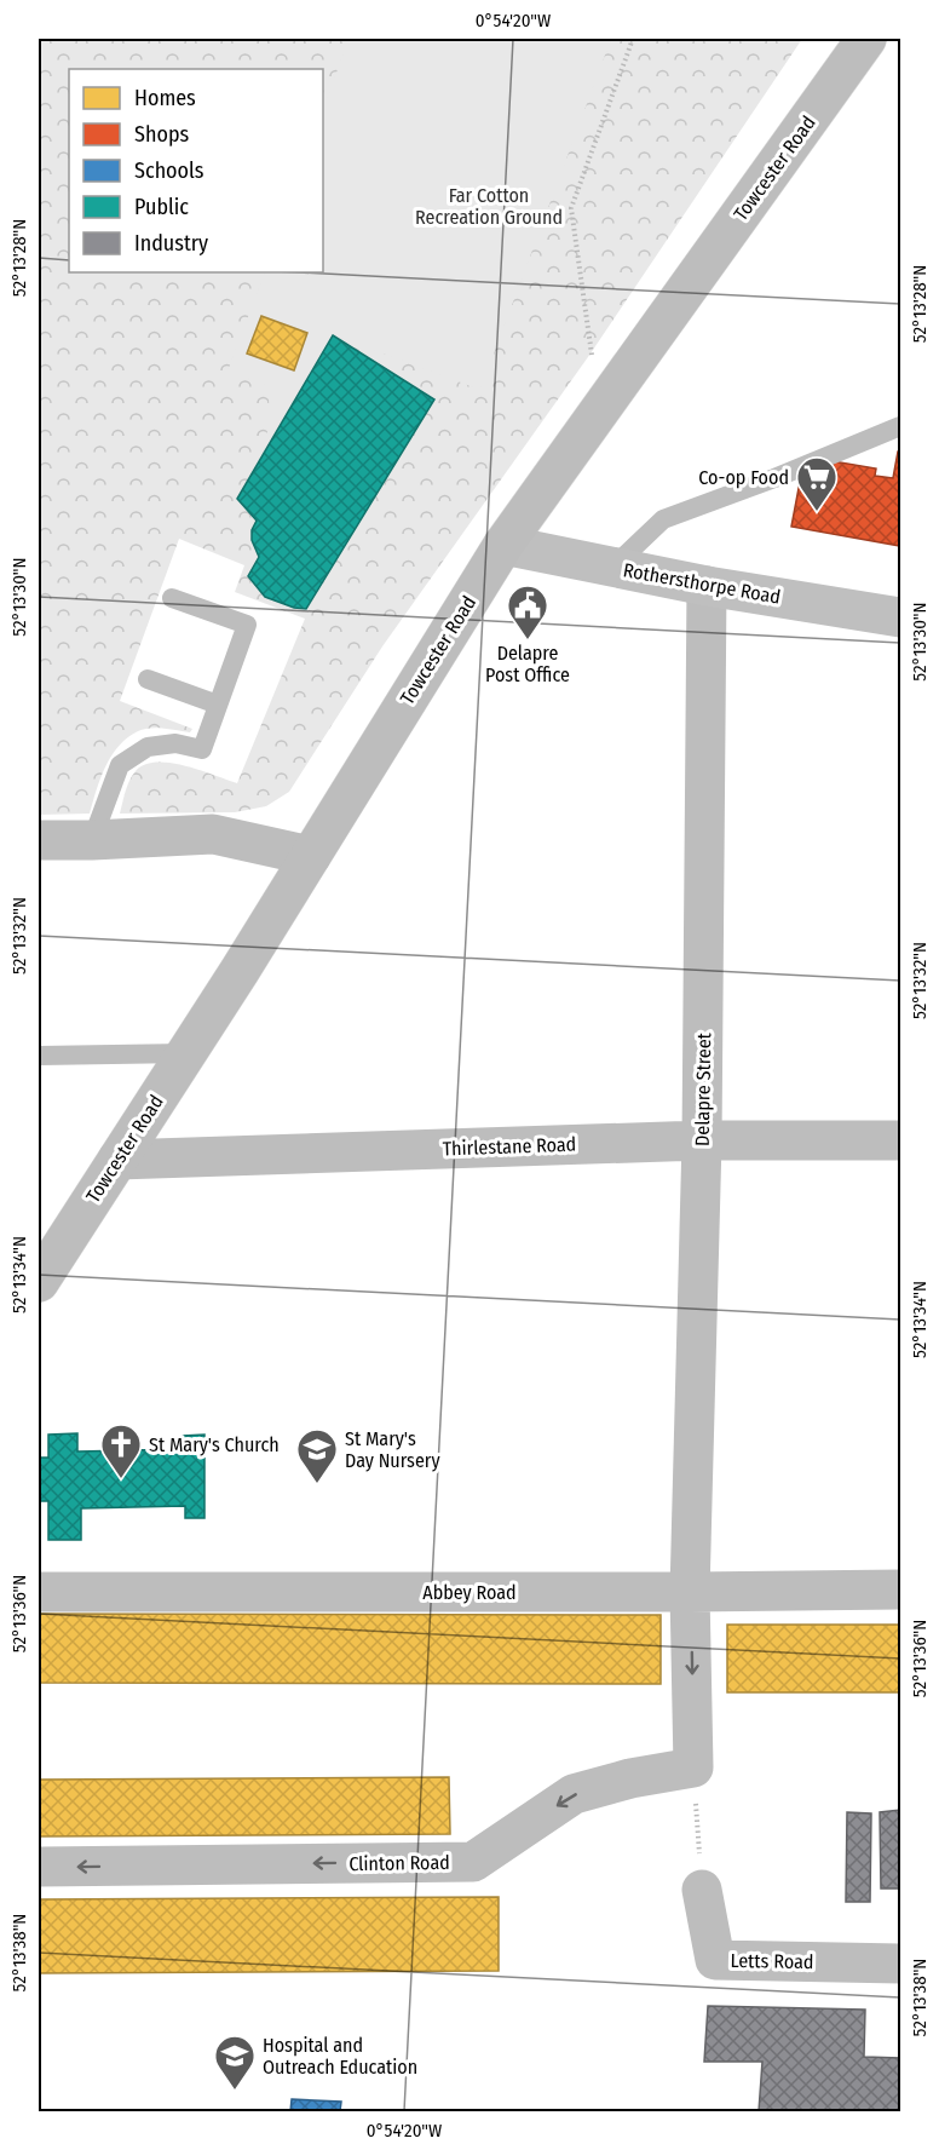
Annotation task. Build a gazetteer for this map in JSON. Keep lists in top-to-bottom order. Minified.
{"streets":{"street":["Towcester Road","Rothersthorpe Road","Delapre Street","Thirlestane Road","Abbey Road","Clinton Road","Letts Road"]},"crossings":[["Towcester Road","Rothersthorpe Road"],["Towcester Road","Thirlestane Road"],["Rothersthorpe Road","Delapre Street"],["Delapre Street","Thirlestane Road"],["Delapre Street","Abbey Road"]],"one_way":["Clinton Road"],"parks":["Far Cotton Recreation Ground"],"places":{"supermarket":["Co-op Food"],"public building":["Delapre Post Office"],"church":["St Mary's Church"],"school or university":["St Mary's Day Nursery","Hospital and Outreach Education"]},"legend":["Homes","Shops","Schools","Public","Industry"],"coordinates":["0°54'20\"W","52°13'28\"N","52°13'30\"N","52°13'32\"N","52°13'34\"N","52°13'36\"N","52°13'38\"N"]}
